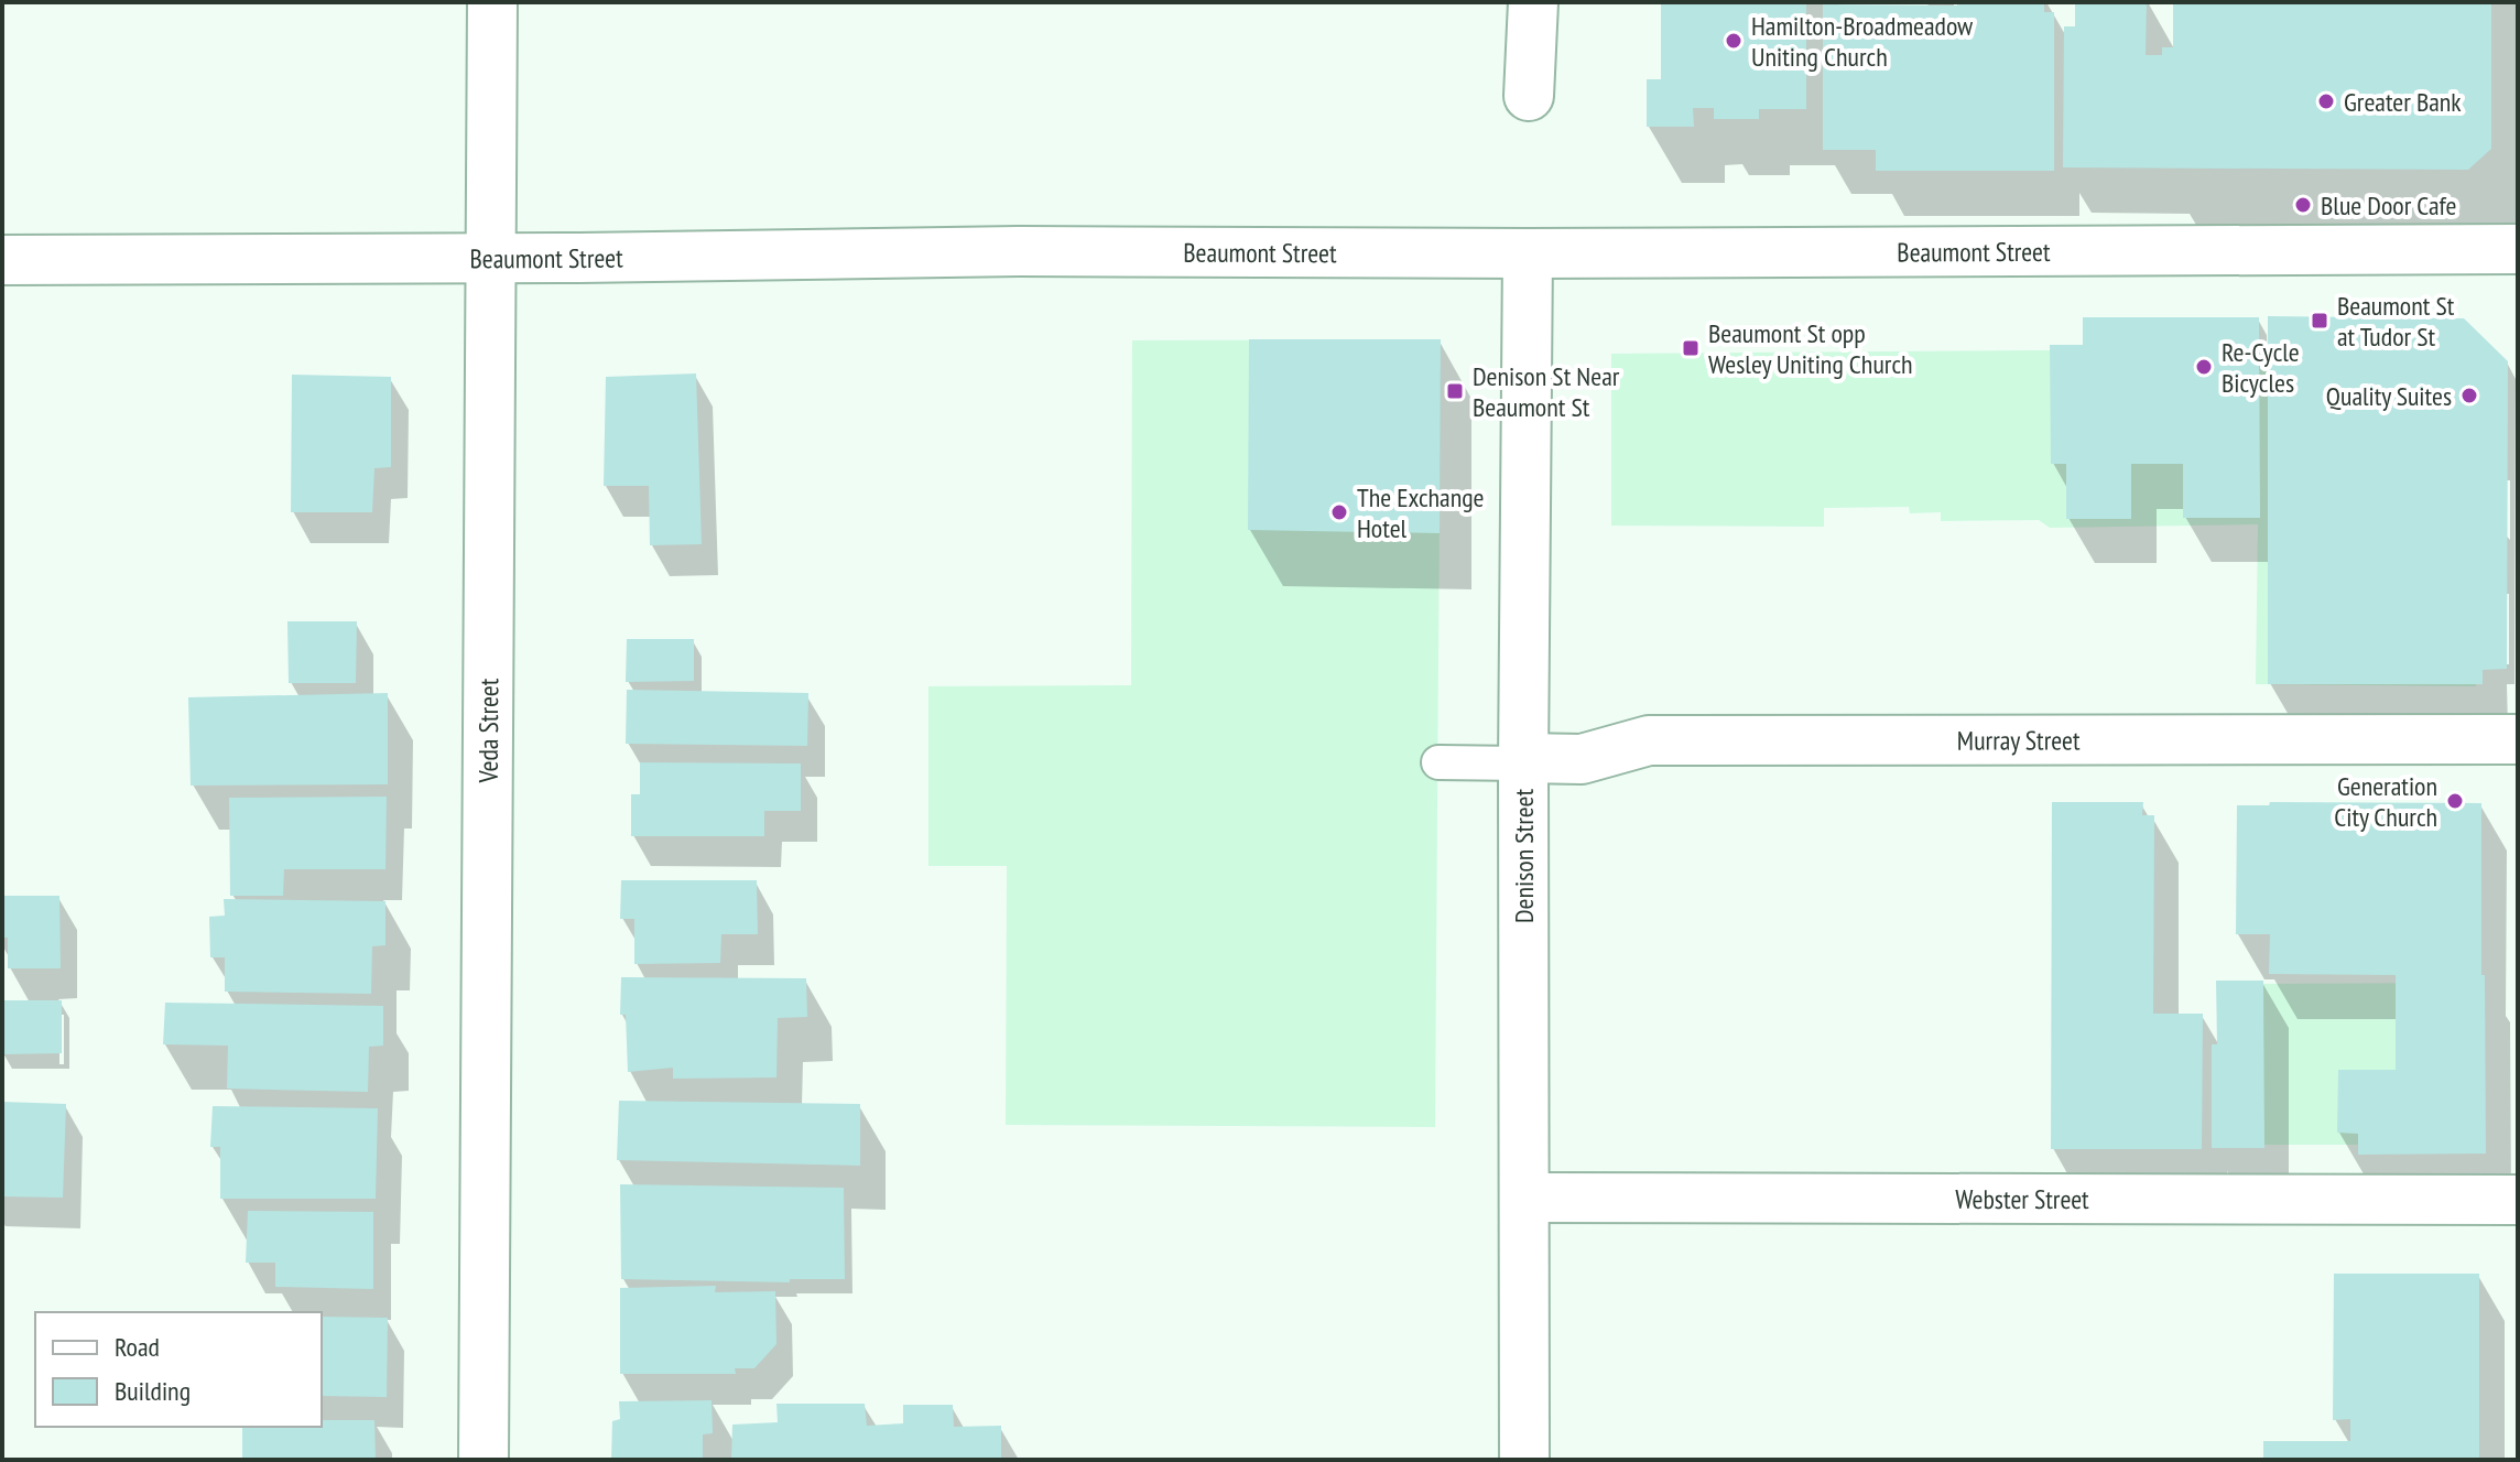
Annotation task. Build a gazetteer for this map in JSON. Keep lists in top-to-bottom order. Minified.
{"streets":{"street":["Beaumont Street","Veda Street","Murray Street","Denison Street","Webster Street"]},"crossings":[["Beaumont Street","Veda Street"],["Beaumont Street","Denison Street"],["Murray Street","Denison Street"],["Denison Street","Webster Street"]],"places":{"other":["Hamilton-Broadmeadow Uniting Church","Greater Bank","Blue Door Cafe","Re-Cycle Bicycles","Quality Suites","The Exchange Hotel","Generation City Church"],"transit":["Beaumont St at Tudor St","Beaumont St opp Wesley Uniting Church","Denison St Near Beaumont St"]},"legend":["Road","Building"]}
